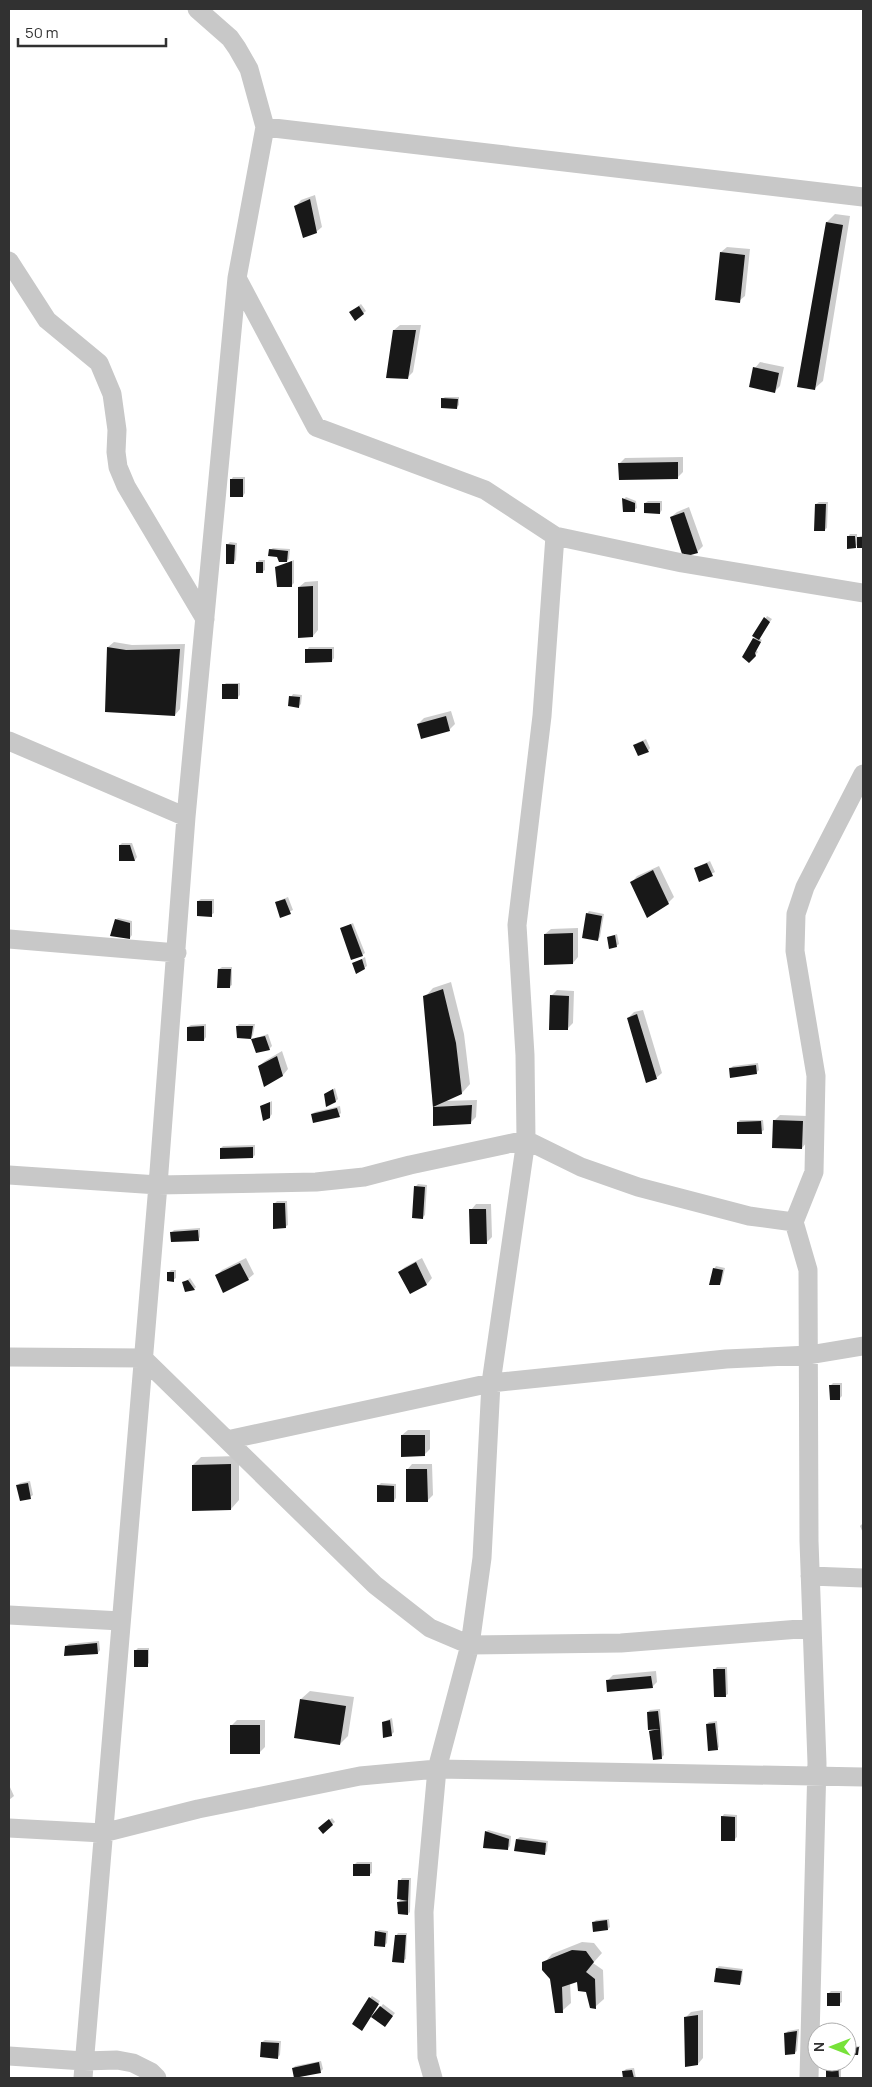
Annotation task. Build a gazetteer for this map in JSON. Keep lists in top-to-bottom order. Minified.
{"scale_bar":"50 m","north":"left"}
